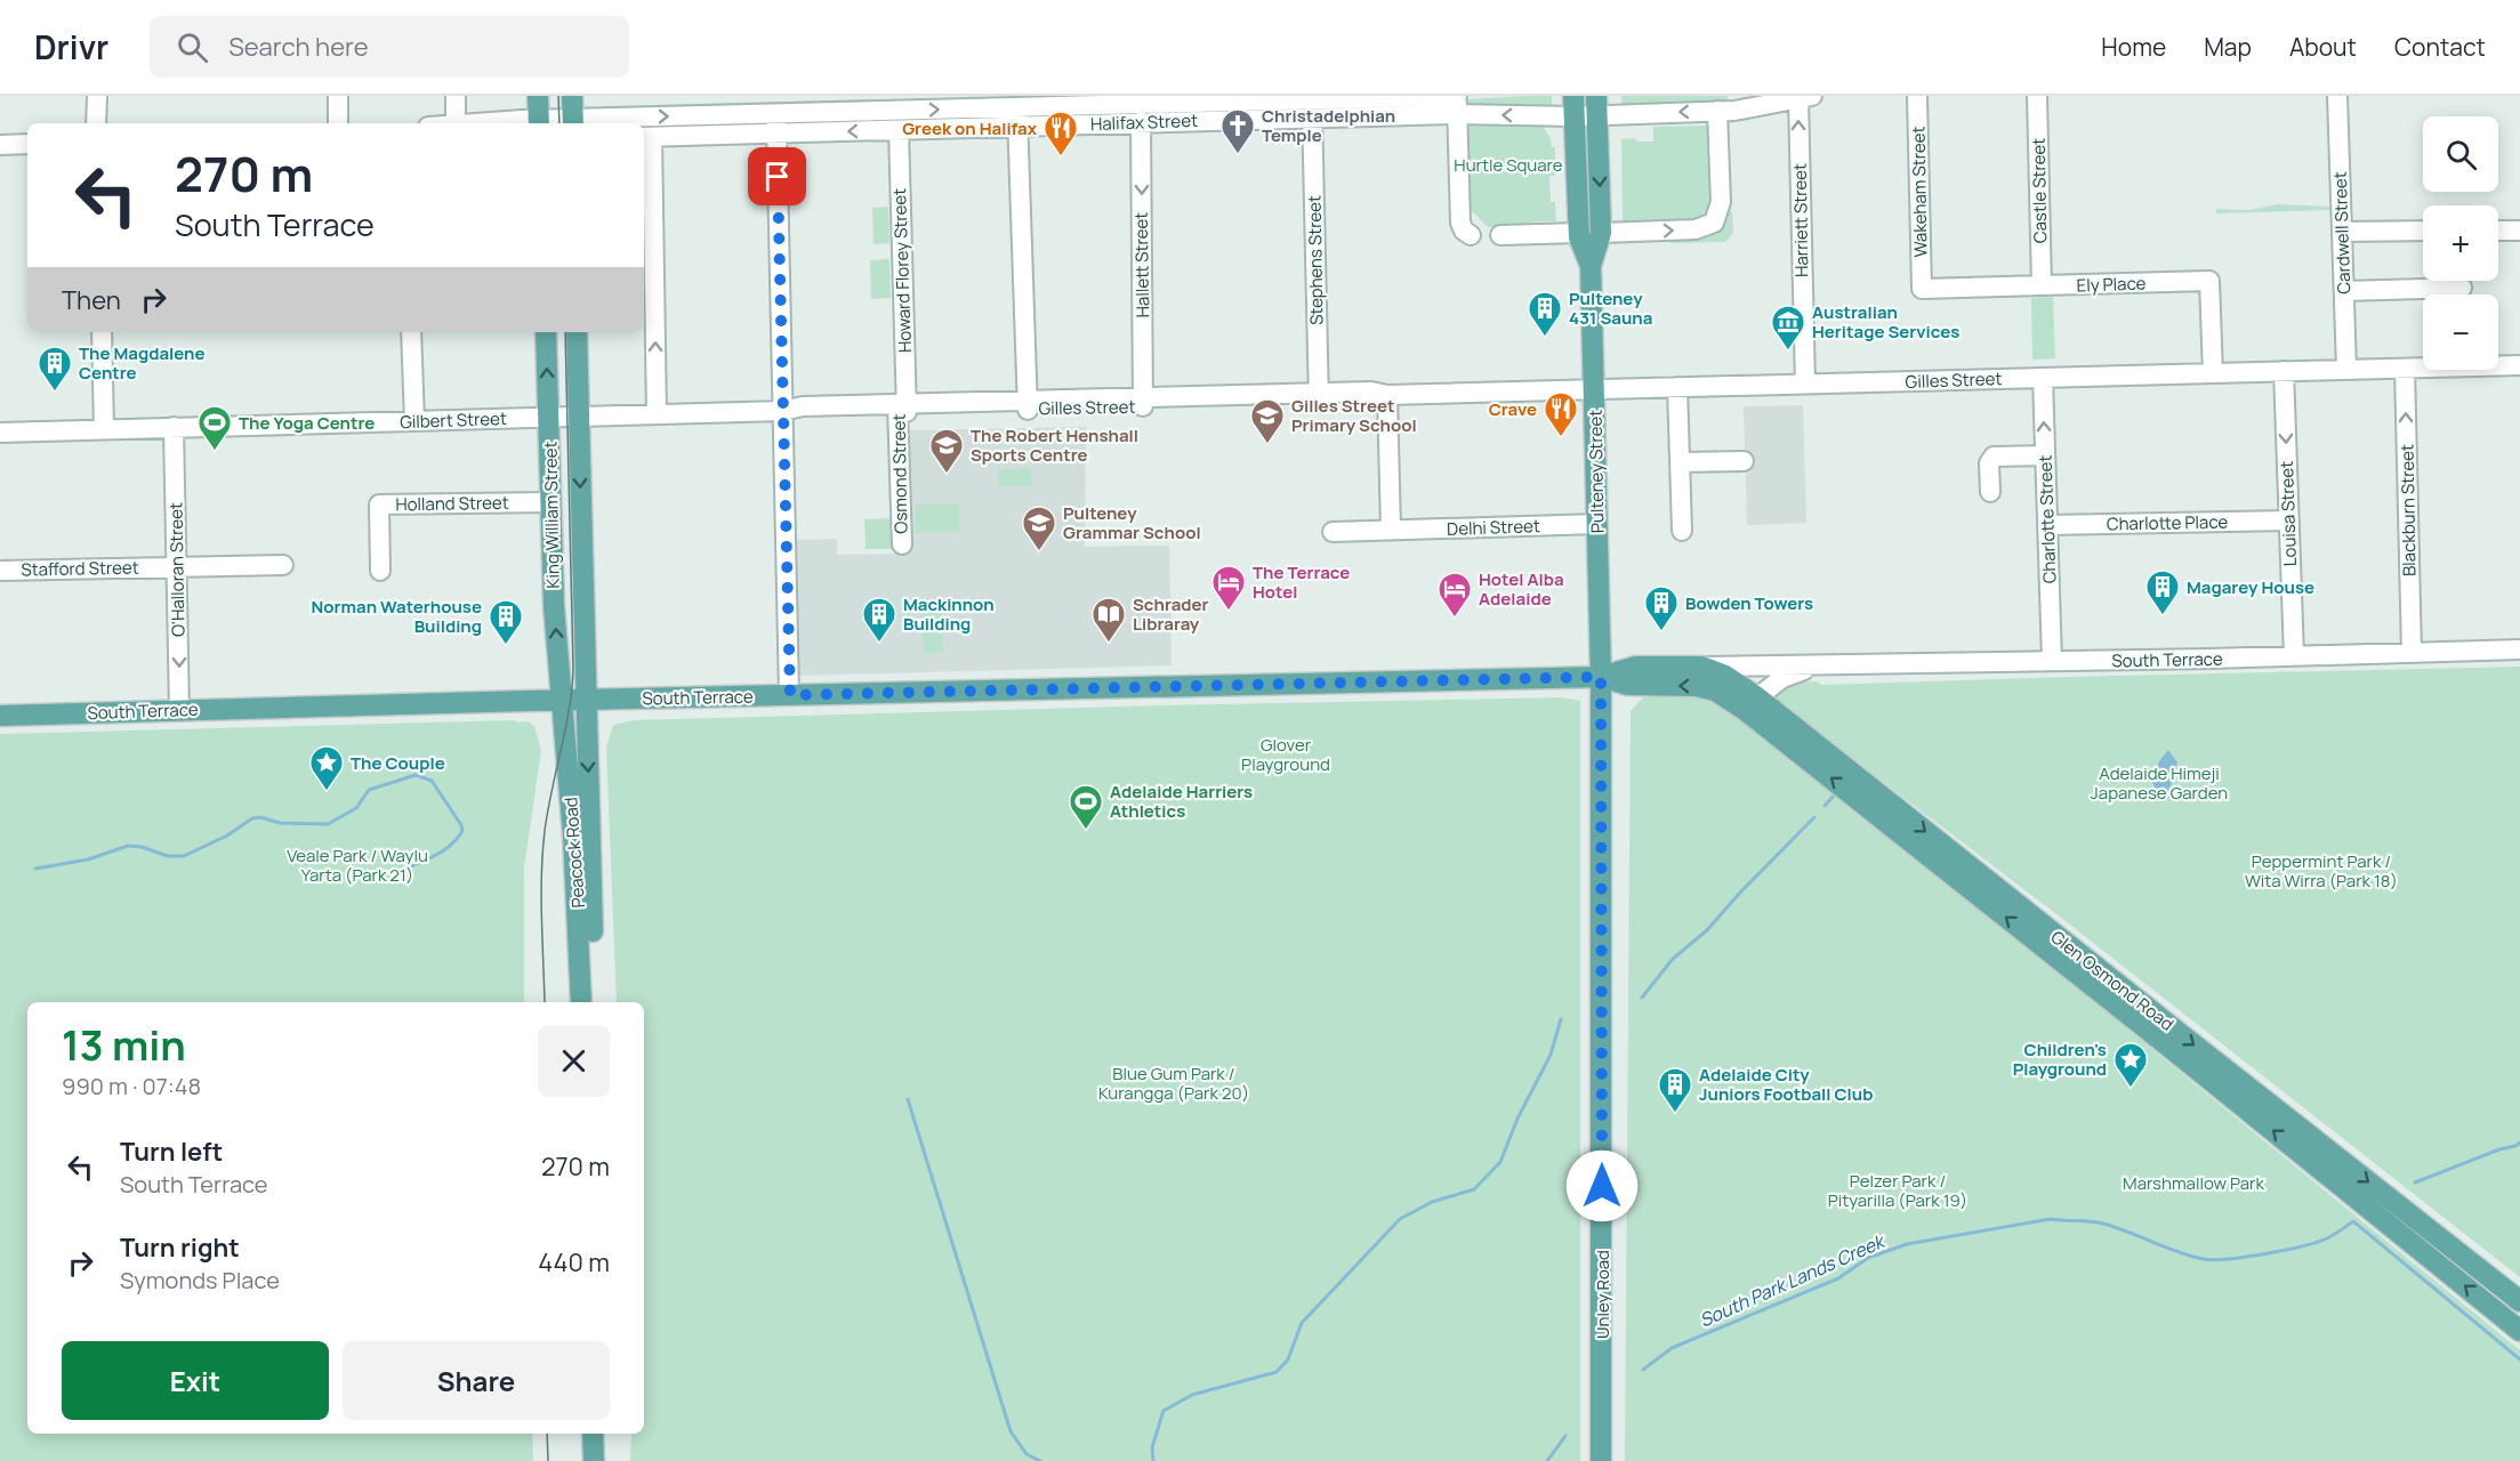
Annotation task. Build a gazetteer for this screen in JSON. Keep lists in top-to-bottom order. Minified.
{"streets":{"main road":["Pulteney Street","King William Street","South Terrace","Peacock Road","Glen Osmond Road","Unley Road"],"street":["Halifax Street","Castle Street","Wakeham Street","Harriett Street","Cardwell Street","Stephens Street","Hallett Street","Howard Florey Street","Ely Place","Gilles Street","Gilbert Street","Osmond Street","Holland Street","Blackburn Street","Louisa Street","Charlotte Street","Charlotte Place","Delhi Street","Stafford Street","O'Halloran Street"]},"crossings":[["Halifax Street","Harriett Street"],["Halifax Street","Stephens Street"],["Halifax Street","Hallett Street"],["Halifax Street","Howard Florey Street"],["Halifax Street","Pulteney Street"],["Castle Street","Ely Place"],["Wakeham Street","Ely Place"],["Harriett Street","Gilles Street"],["Cardwell Street","Gilles Street"],["Stephens Street","Gilles Street"],["Hallett Street","Gilles Street"],["Howard Florey Street","Gilles Street"],["Howard Florey Street","Osmond Street"],["Ely Place","Gilles Street"],["Gilles Street","Gilbert Street"],["Gilles Street","Pulteney Street"],["Gilles Street","Osmond Street"],["Gilles Street","Blackburn Street"],["Gilles Street","Louisa Street"],["Gilles Street","King William Street"],["Gilles Street","Charlotte Street"],["Gilbert Street","King William Street"],["Gilbert Street","O'Halloran Street"],["Pulteney Street","Delhi Street"],["Pulteney Street","South Terrace"],["Pulteney Street","Unley Road"],["Holland Street","King William Street"],["Blackburn Street","South Terrace"],["Louisa Street","Charlotte Place"],["Louisa Street","South Terrace"],["King William Street","South Terrace"],["King William Street","Peacock Road"],["Charlotte Street","Charlotte Place"],["Charlotte Street","South Terrace"],["Stafford Street","O'Halloran Street"],["O'Halloran Street","South Terrace"],["South Terrace","Peacock Road"],["South Terrace","Glen Osmond Road"],["South Terrace","Unley Road"]],"one_way":["Harriett Street","Blackburn Street","Louisa Street","O'Halloran Street"],"water":["South Park Lands Creek"],"parks":["Hurtle Square","Glover Playground","Adelaide Himeji Japanese Garden","Veale Park / Waylu Yarta (Park 21)","Peppermint Park / Wita Wirra (Park 18)","Blue Gum Park / Kurangga (Park 20)","Pelzer Park / Pityarilla (Park 19)","Marshmallow Park"],"places":{"church":["Christadelphian Temple"],"restaurant":["Greek on Halifax","Crave"],"building":["Pulteney 431 Sauna","The Magdalene Centre","Magarey House","Bowden Towers","Mackinnon Building","Norman Waterhouse Building","Adelaide City Juniors Football Club"],"museum":["Australian Heritage Services"],"school or university":["Gilles Street Primary School","The Robert Henshall Sports Centre","Pulteney Grammar School"],"sports":["The Yoga Centre","Adelaide Harriers Athletics"],"hotel":["The Terrace Hotel","Hotel Alba Adelaide"],"library":["Schrader Libraray"],"place":["The Couple","Children's Playground"]},"page":{"header":"Drivr","search":"Search here","nav":["Home","Map","About","Contact"],"map_buttons":["+","−"],"turn":["270 m","South Terrace"],"then":"Then","heading":["13 min","990 m · 07:48"],"list":[{"name":"Turn left","note":"South Terrace","value":"270 m"},{"name":"Turn right","note":"Symonds Place","value":"440 m"}],"buttons":["Exit","Share"]}}
